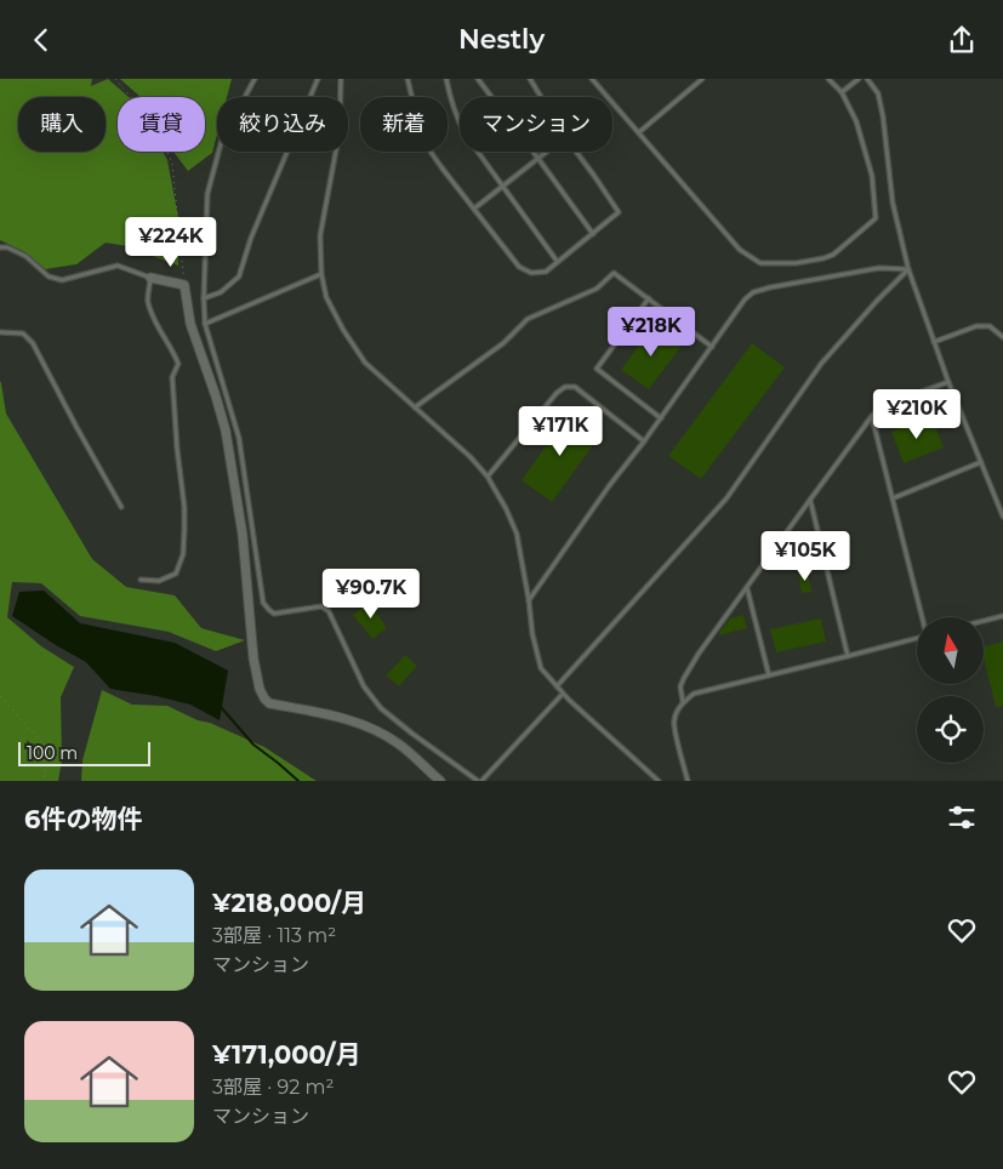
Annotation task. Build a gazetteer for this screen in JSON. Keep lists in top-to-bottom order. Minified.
{"scale_bar":"100 m","north":"top","page":{"header":"Nestly","chip":["購入","賃貸","絞り込み","新着","マンション"],"price":["¥224K","¥218K","¥210K","¥171K","¥105K","¥90.7K"],"scale":"100 m","heading":"6件の物件","list":[{"name":"¥218,000/月","note":"3部屋 · 113 m² · マンション"},{"name":"¥171,000/月","note":"3部屋 · 92 m² · マンション"}]}}
